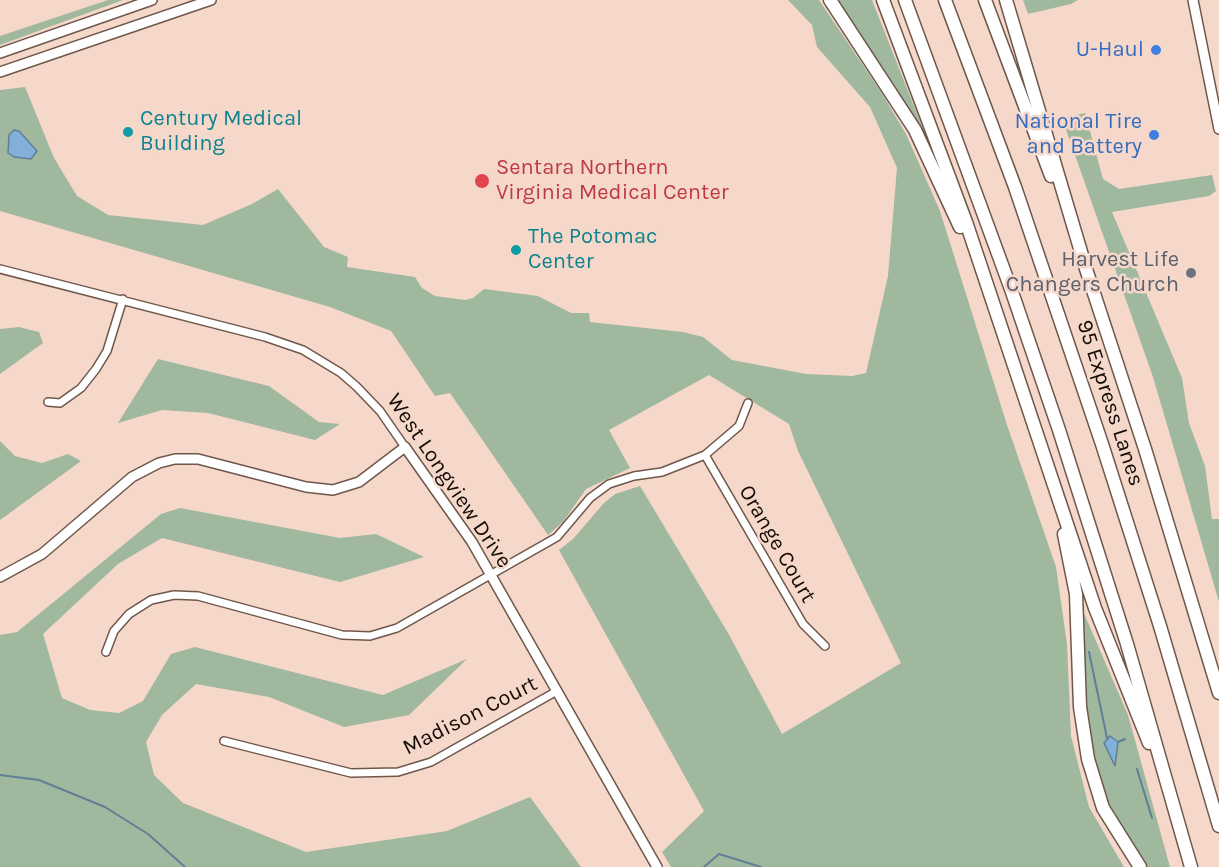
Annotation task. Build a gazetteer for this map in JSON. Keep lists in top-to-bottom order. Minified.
{"streets":{"highway":["95 Express Lanes"],"street":["West Longview Drive","Orange Court","Madison Court"]},"crossings":[["West Longview Drive","Madison Court"]],"places":["U-Haul","Century Medical Building","National Tire and Battery","Sentara Northern Virginia Medical Center","The Potomac Center","Harvest Life Changers Church"]}
